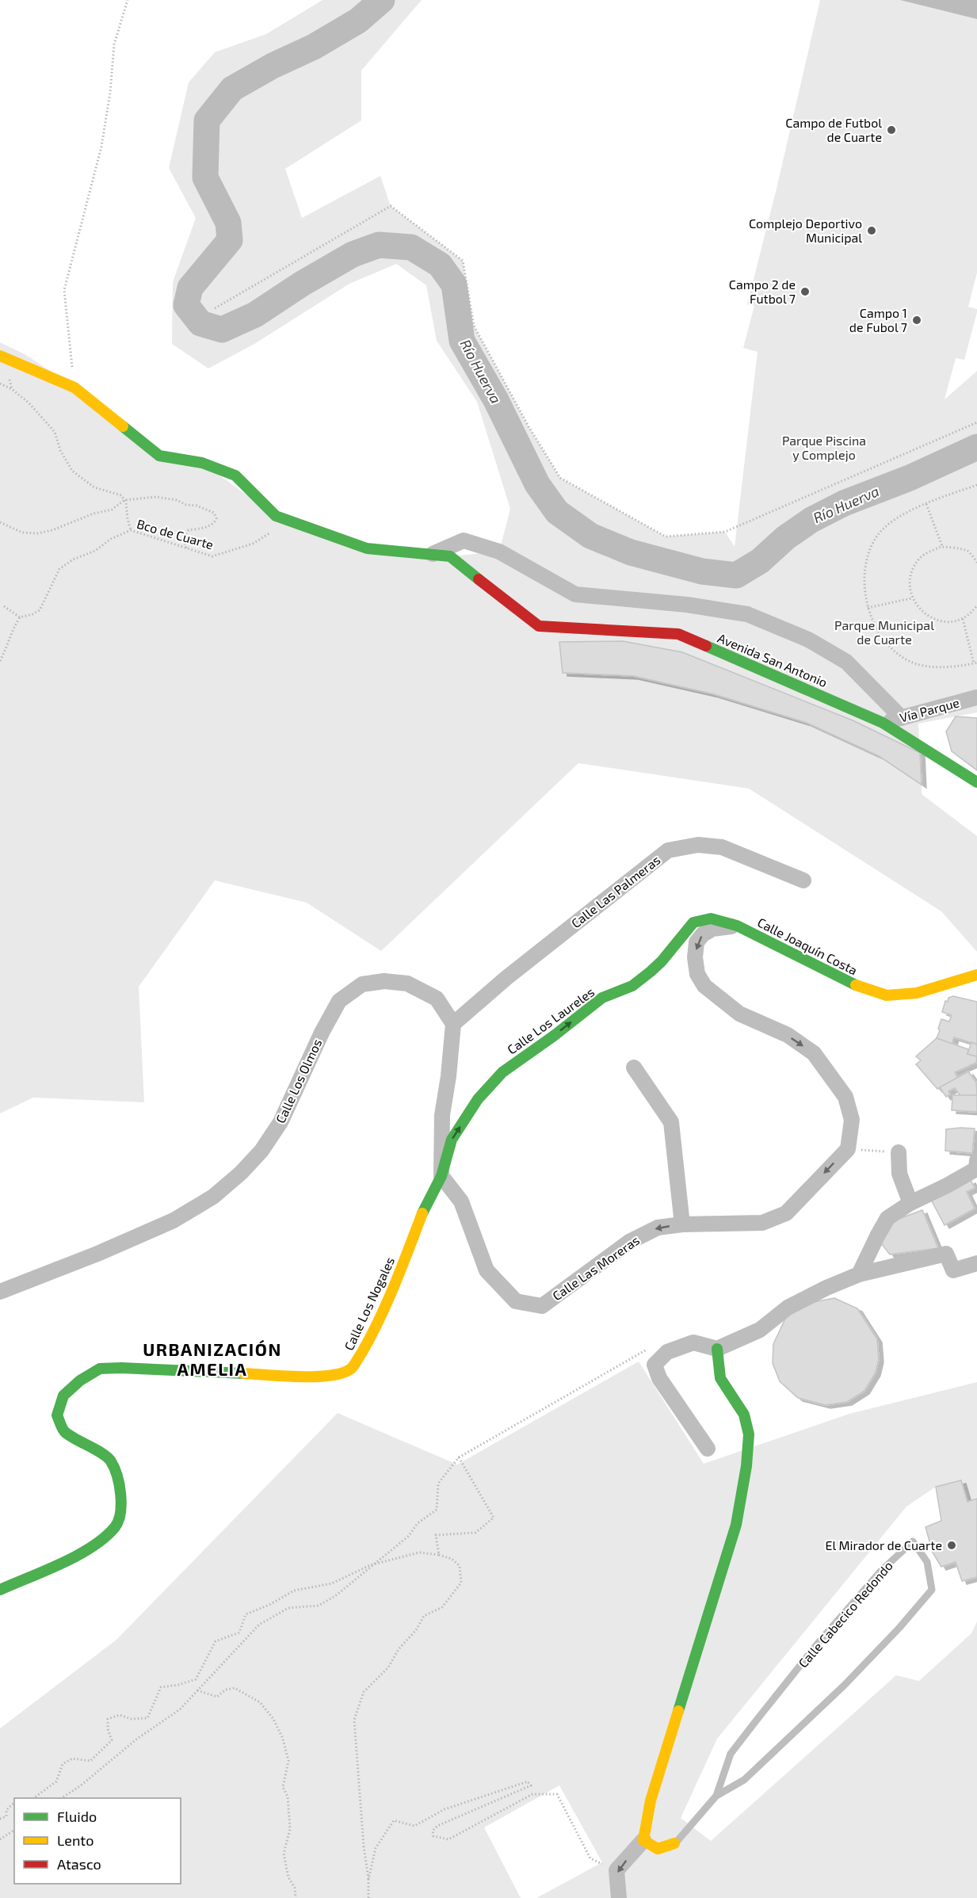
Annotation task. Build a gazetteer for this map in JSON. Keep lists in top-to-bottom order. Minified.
{"streets":{"street":["Avenida San Antonio","Vía Parque","Calle Las Palmeras","Calle Joaquín Costa","Calle Los Laureles","Calle Los Olmos","Calle Las Moreras","Calle Los Nogales","Calle Cabecico Redondo"],"path":["Bco de Cuarte"]},"crossings":[["Avenida San Antonio","Vía Parque"],["Calle Las Palmeras","Calle Los Olmos"],["Calle Joaquín Costa","Calle Los Laureles"],["Calle Los Laureles","Calle Las Moreras"],["Calle Los Laureles","Calle Los Nogales"],["Calle Las Moreras","Calle Los Nogales"]],"one_way":["Calle Los Laureles"],"districts":["URBANIZACIÓN AMELIA"],"water":["Río Huerva"],"parks":["Parque Piscina y Complejo","Parque Municipal de Cuarte"],"places":["Campo de Futbol de Cuarte","Complejo Deportivo Municipal","Campo 2 de Futbol 7","Campo 1 de Fubol 7","El Mirador de Cuarte"],"legend":["Fluido","Lento","Atasco"]}
